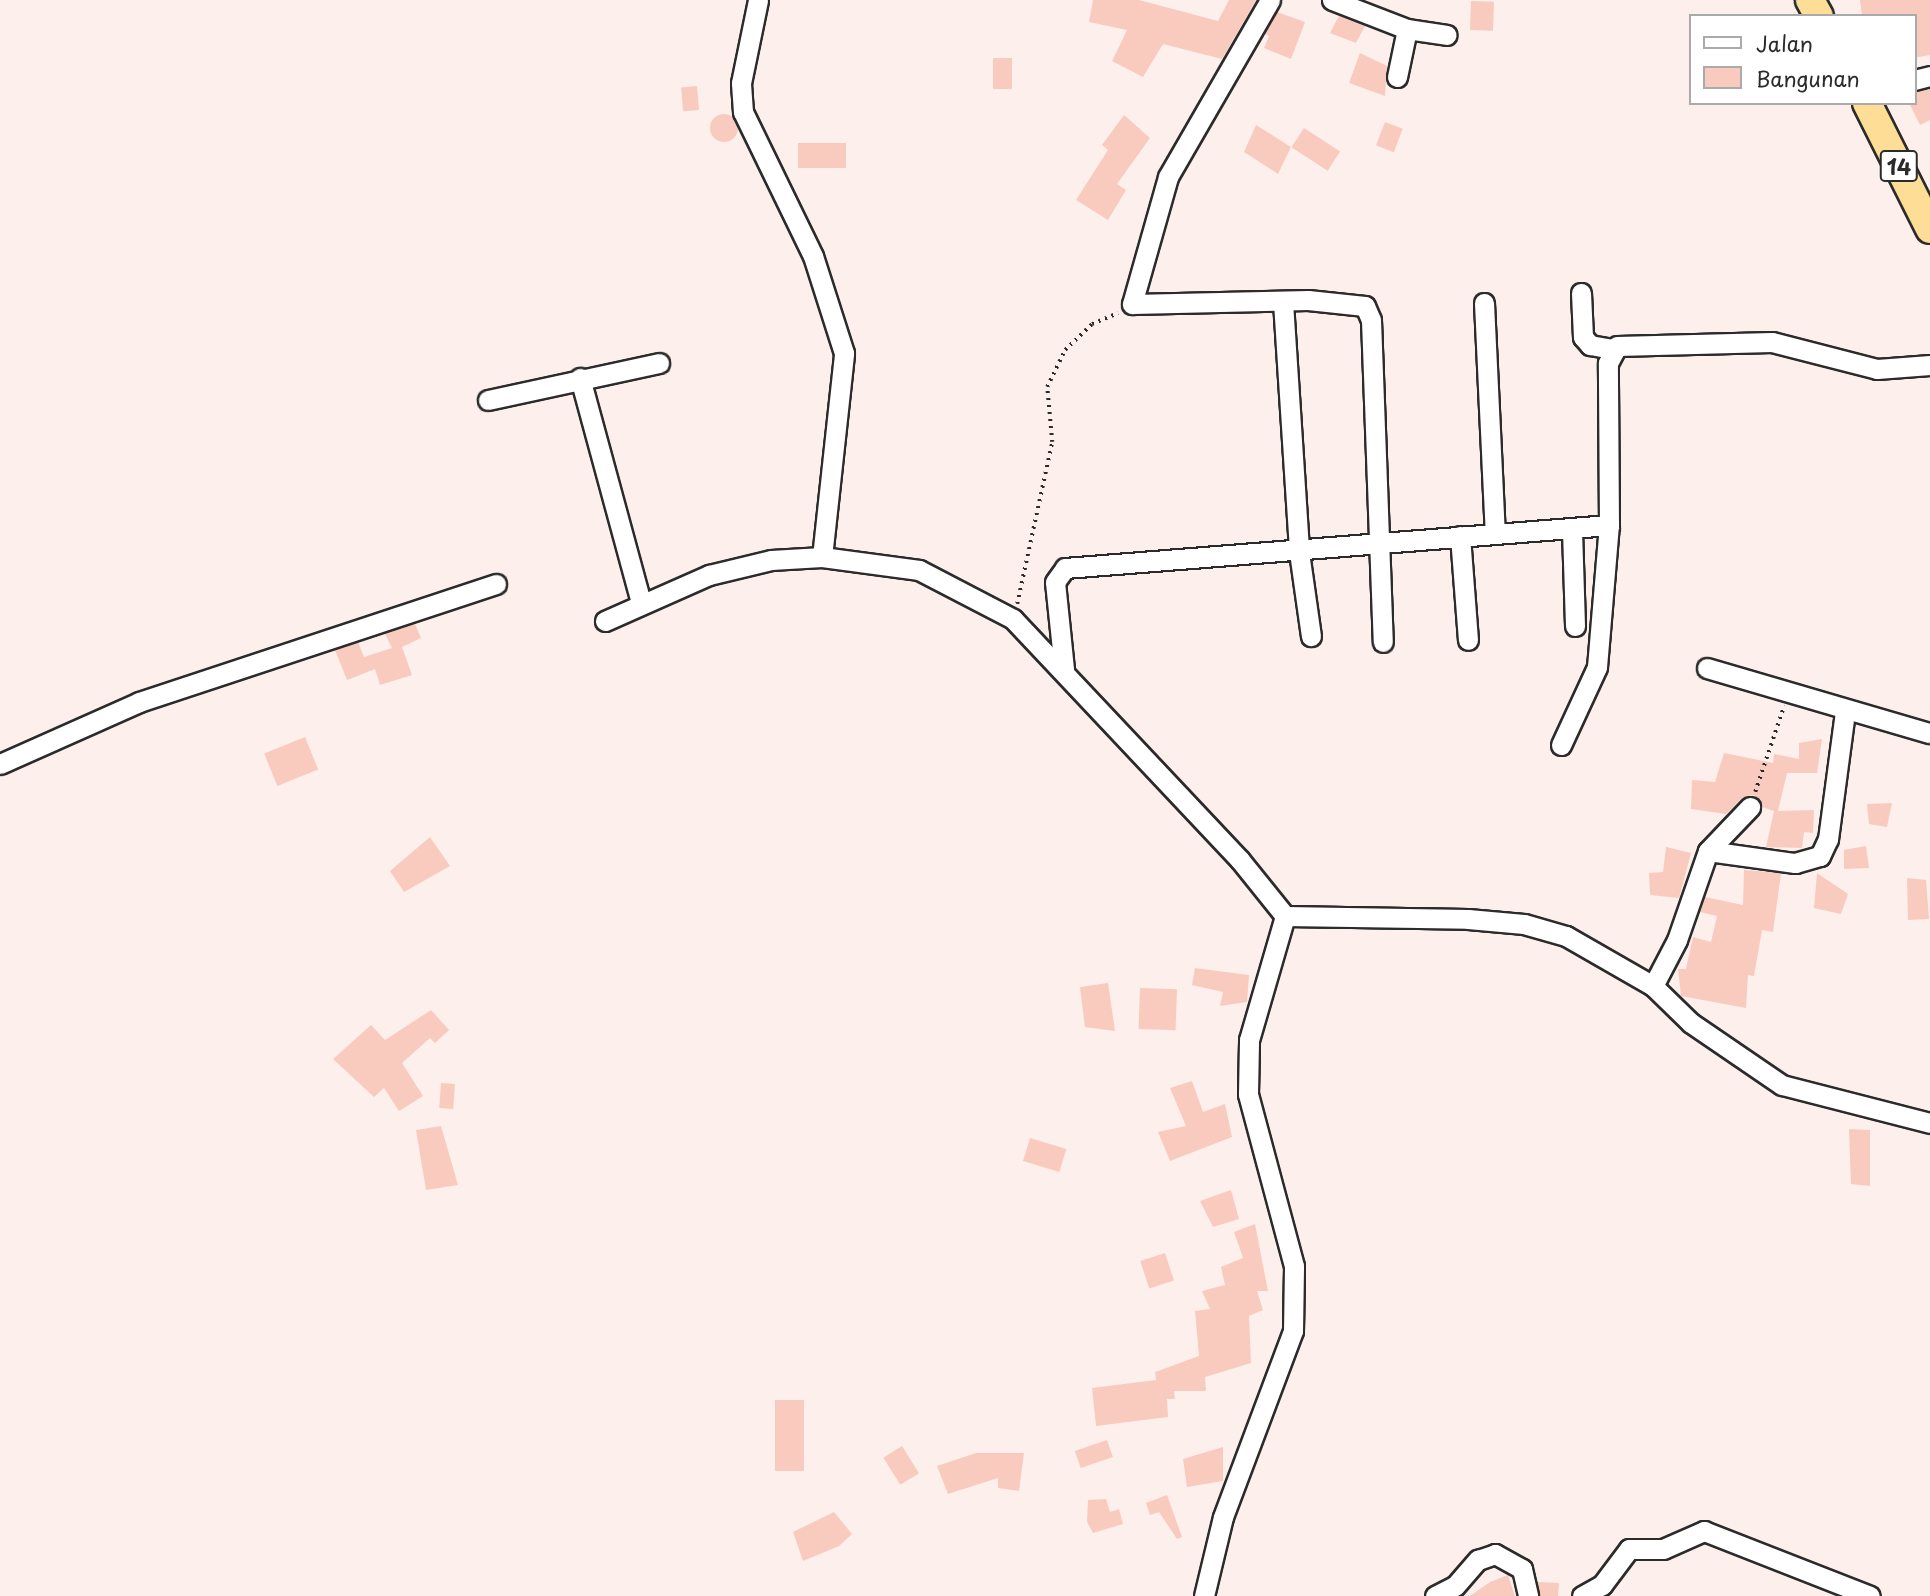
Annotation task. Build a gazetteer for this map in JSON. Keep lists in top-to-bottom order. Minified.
{"streets":{"highway":["14"]},"legend":["Jalan","Bangunan"]}
